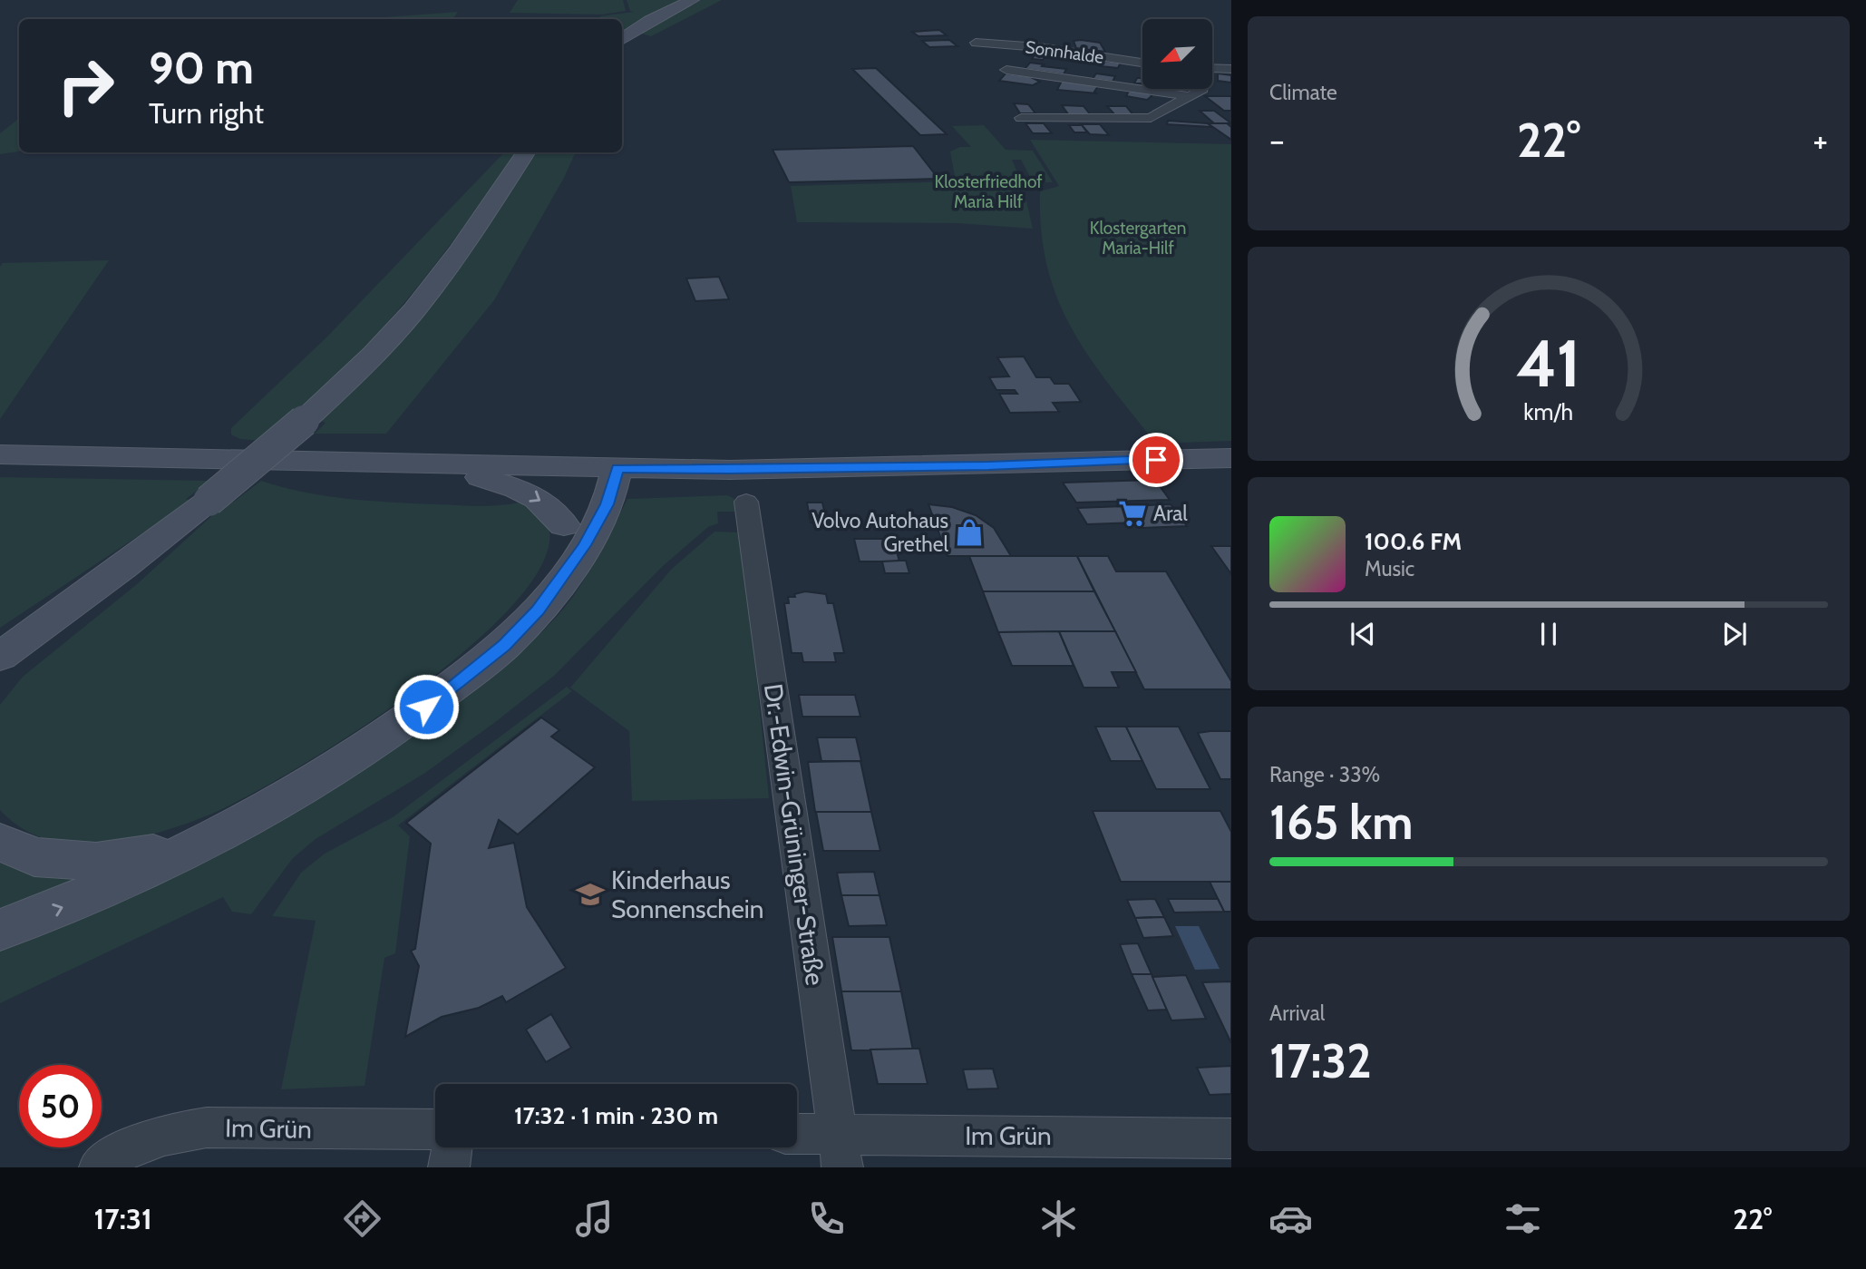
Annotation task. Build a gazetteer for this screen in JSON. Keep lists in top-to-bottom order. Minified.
{"streets":{"street":["Sonnhalde","Dr.-Edwin-Grüninger-Straße","Im Grün"]},"crossings":[["Dr.-Edwin-Grüninger-Straße","Im Grün"]],"parks":["Klosterfriedhof Maria Hilf","Klostergarten Maria-Hilf"],"places":{"supermarket":["Aral"],"shop":["Volvo Autohaus Grethel"],"school or university":["Kinderhaus Sonnenschein"]},"north":"bottom left","page":{"tile":["Climate",["Range · 33%","165 km"],["Arrival","17:32"]],"turn":["90 m","Turn right"],"heat":["−","22°","+"],"song":["100.6 FM","Music"],"limit":"50","trip":"17:32 · 1 min · 230 m","tabs":["17:31","22°"],"gauge":["41","km/h"]}}
